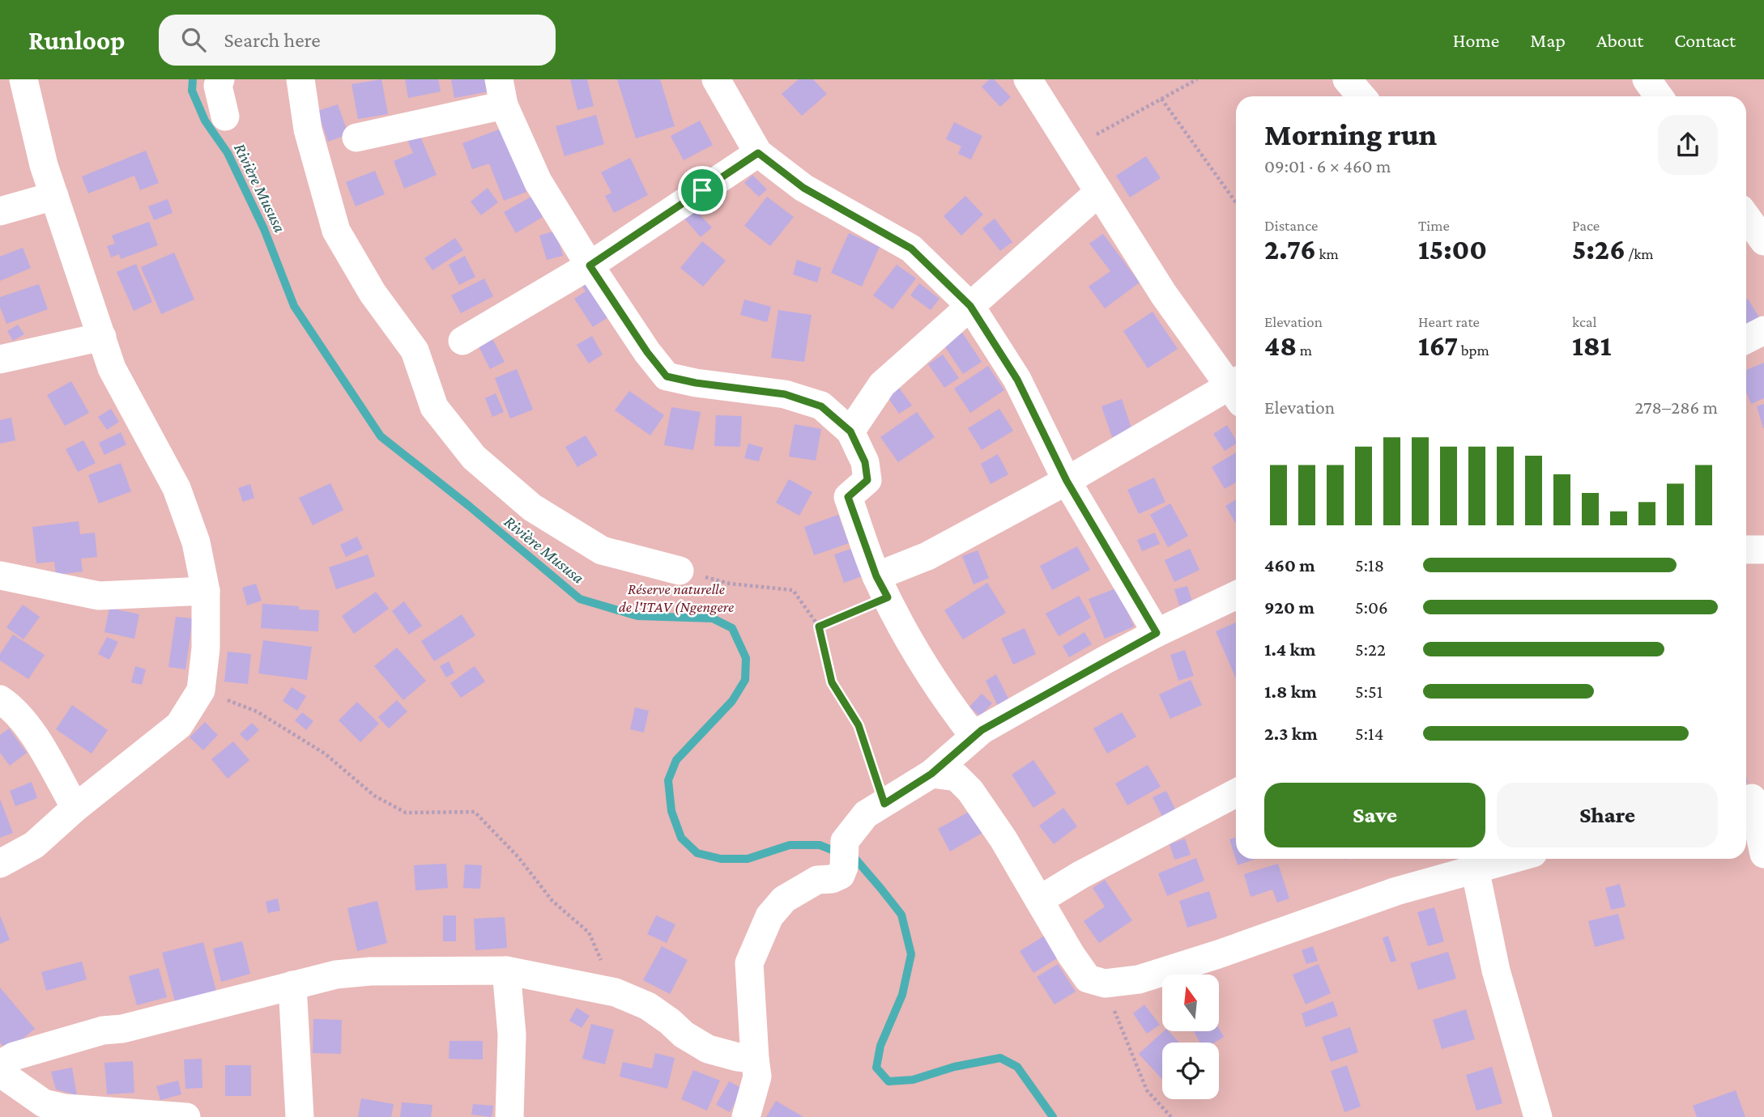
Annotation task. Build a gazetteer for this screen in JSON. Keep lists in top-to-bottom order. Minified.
{"water":["Rivière Mususa"],"parks":["Réserve naturelle de l'ITAV (Ngengere"],"north":"top","page":{"header":"Runloop","search":"Search here","nav":["Home","Map","About","Contact"],"heading":["Morning run","09:01 · 6 × 460 m"],"stats":[["Distance","2.76 km"],["Time","15:00"],["Pace","5:26 /km"],["Elevation","48 m"],["Heart rate","167 bpm"],["kcal","181"]],"chart":["Elevation","278–286 m"],"list":[{"name":"460 m","note":"5:18"},{"name":"920 m","note":"5:06"},{"name":"1.4 km","note":"5:22"},{"name":"1.8 km","note":"5:51"},{"name":"2.3 km","note":"5:14"}],"buttons":["Save","Share"]}}
